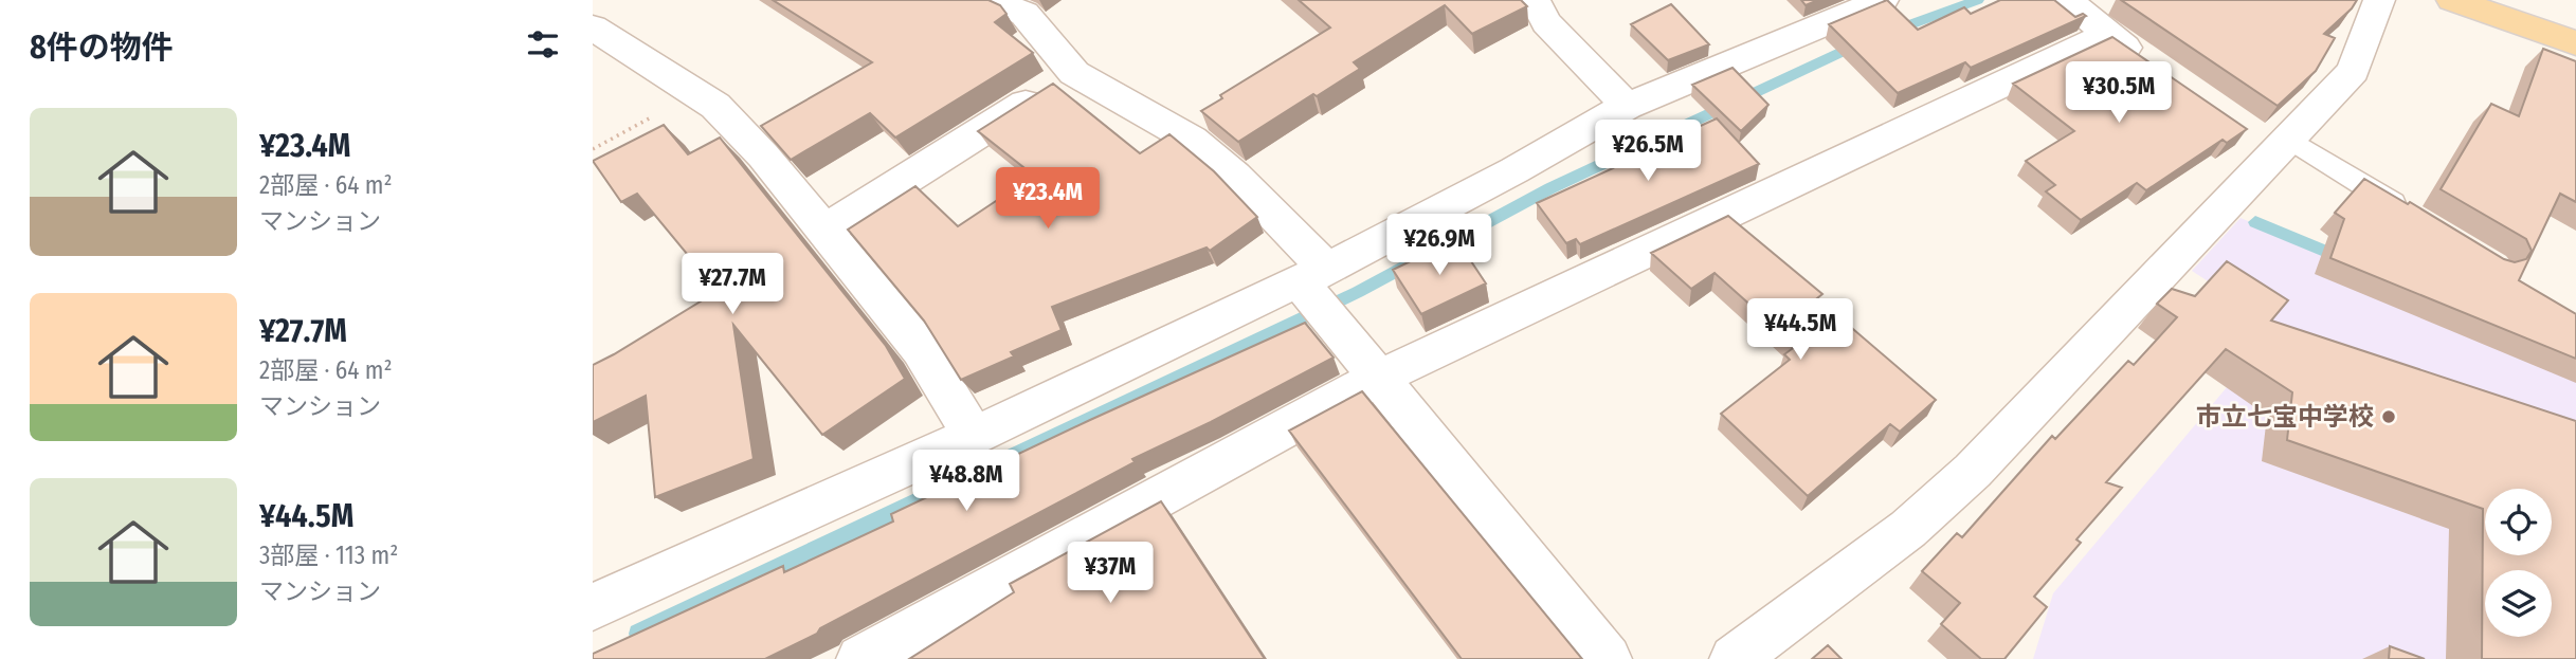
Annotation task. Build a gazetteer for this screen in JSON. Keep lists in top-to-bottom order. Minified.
{"places":["市立七宝中学校"],"page":{"heading":"8件の物件","price":["¥30.5M","¥26.5M","¥23.4M","¥26.9M","¥27.7M","¥44.5M","¥48.8M","¥37M"],"list":[{"name":"¥23.4M","note":"2部屋 · 64 m² · マンション"},{"name":"¥27.7M","note":"2部屋 · 64 m² · マンション"},{"name":"¥44.5M","note":"3部屋 · 113 m² · マンション"}]}}
